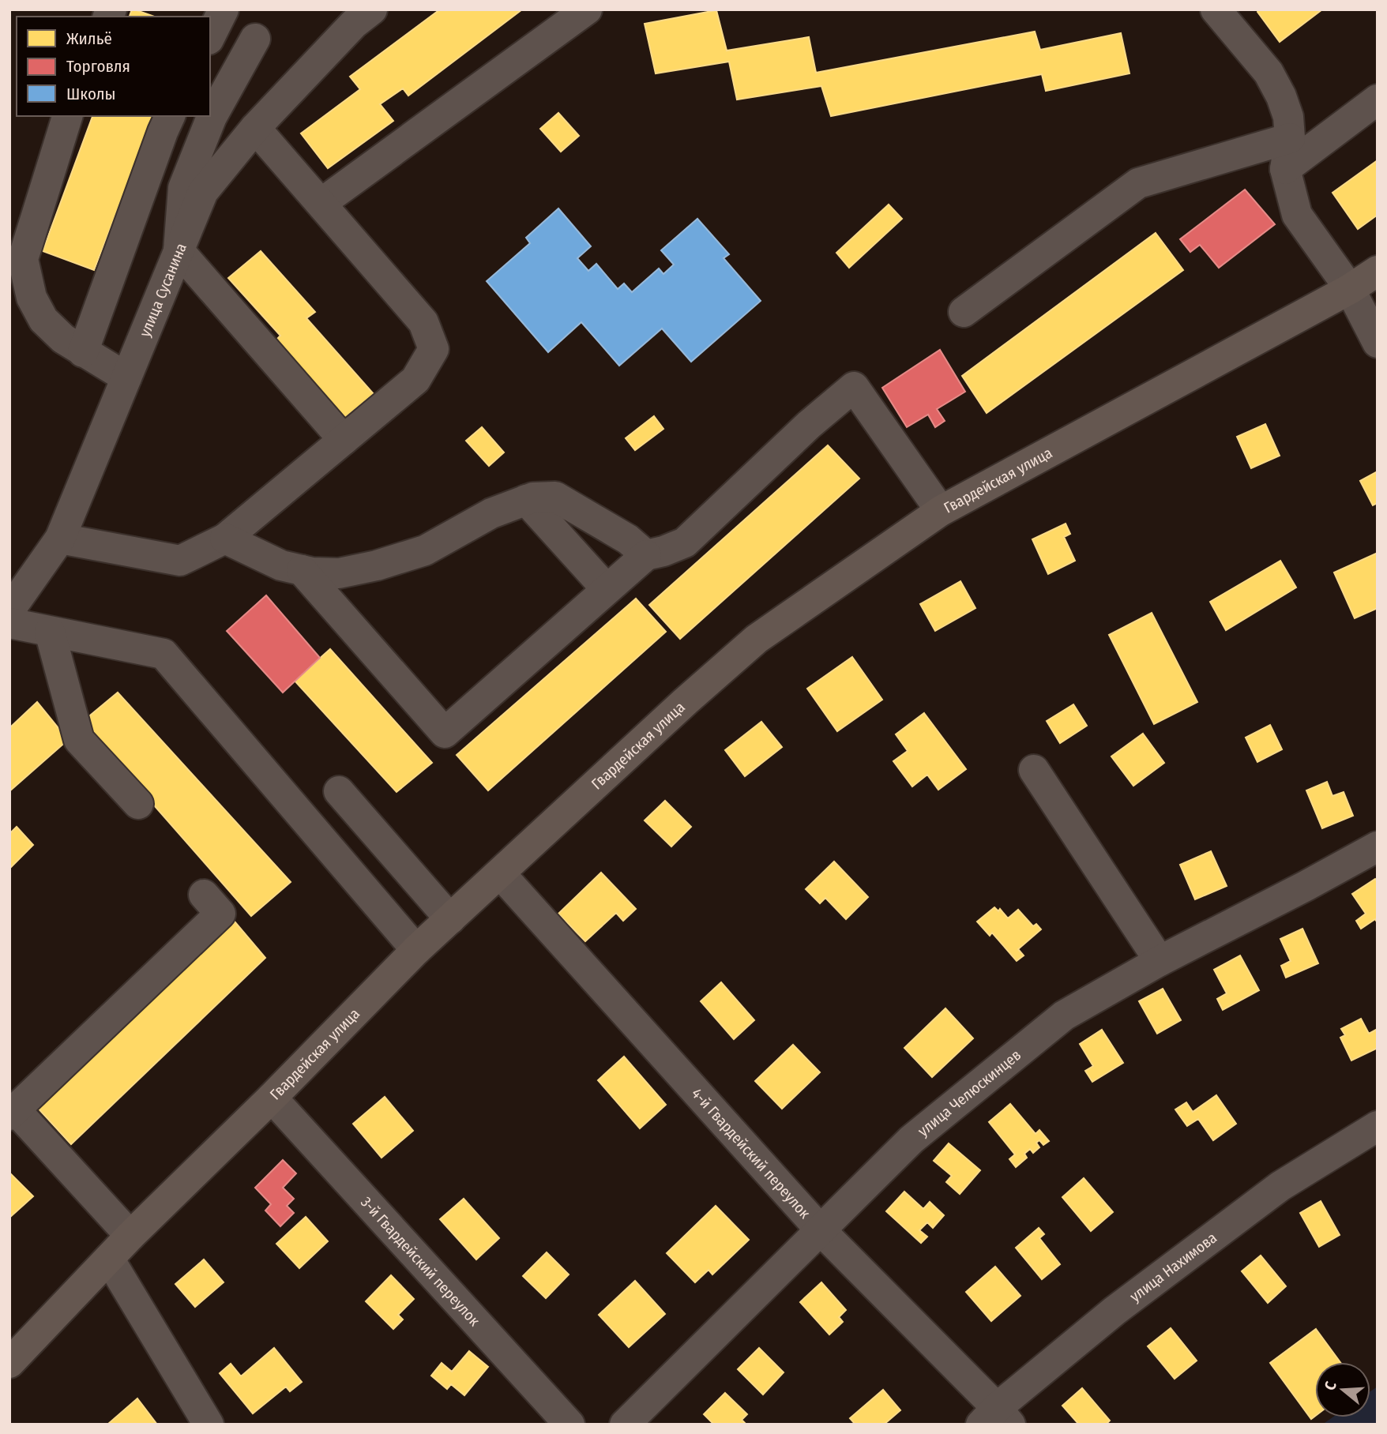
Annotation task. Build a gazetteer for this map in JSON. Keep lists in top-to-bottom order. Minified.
{"streets":{"main road":["Гвардейская улица"],"street":["улица Сусанина","улица Челюскинцев","4-й Гвардейский переулок","3-й Гвардейский переулок","улица Нахимова"]},"crossings":[["Гвардейская улица","4-й Гвардейский переулок"],["Гвардейская улица","3-й Гвардейский переулок"],["улица Челюскинцев","4-й Гвардейский переулок"],["4-й Гвардейский переулок","улица Нахимова"]],"legend":["Жильё","Торговля","Школы"],"north":"left"}
